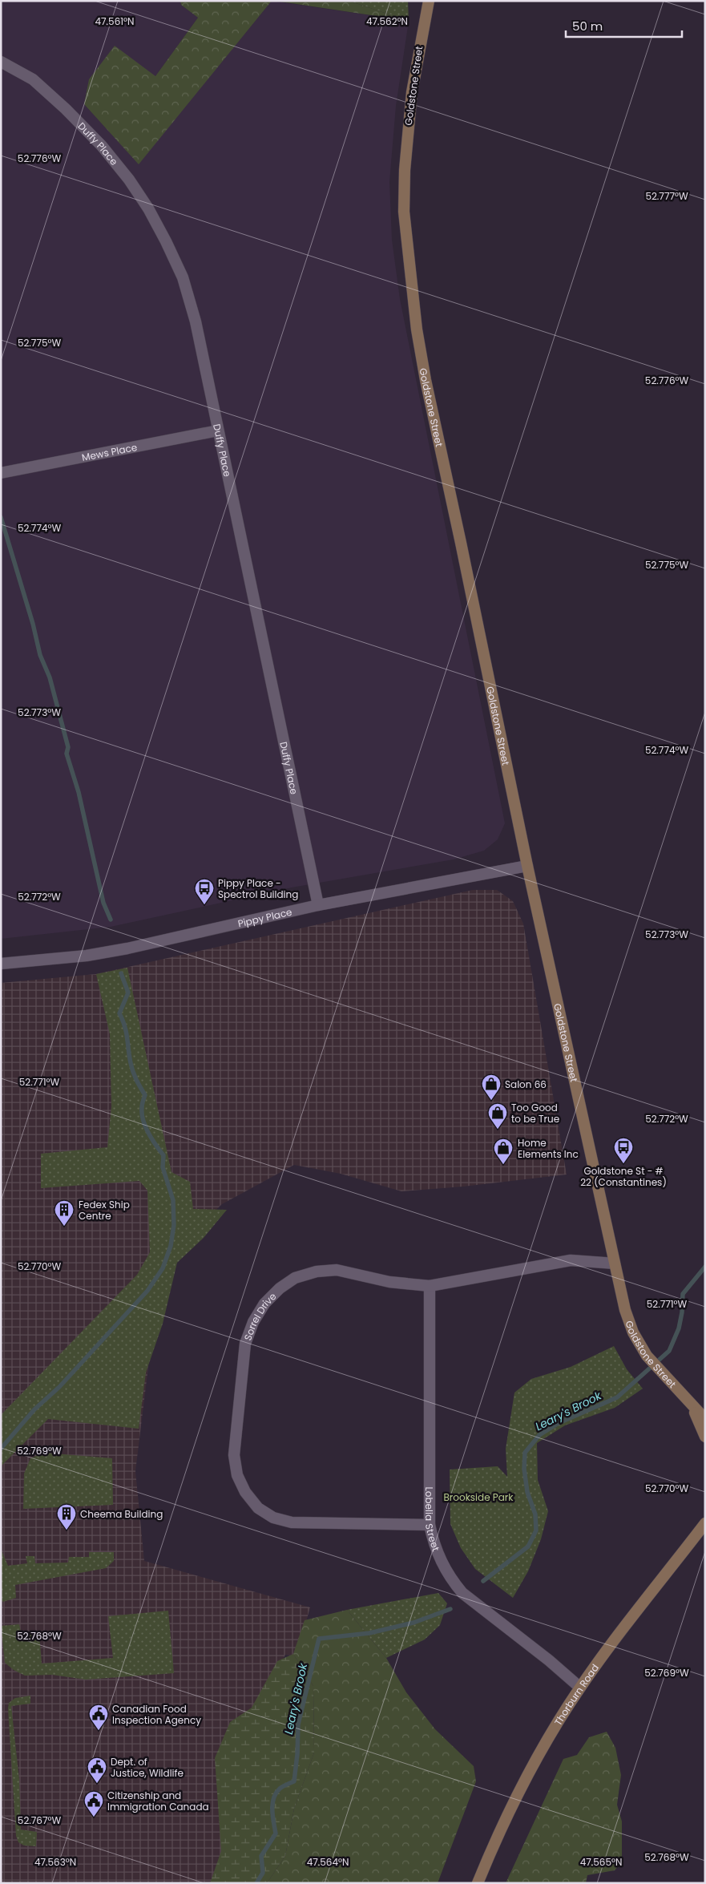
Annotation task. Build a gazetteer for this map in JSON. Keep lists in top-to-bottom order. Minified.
{"streets":{"main road":["Goldstone Street","Thorburn Road"],"street":["Duffy Place","Mews Place","Pippy Place","Sorrel Drive","Lobelia Street"]},"crossings":[["Goldstone Street","Pippy Place"],["Goldstone Street","Sorrel Drive"],["Duffy Place","Mews Place"],["Duffy Place","Pippy Place"],["Sorrel Drive","Lobelia Street"],["Lobelia Street","Thorburn Road"]],"water":["Leary's Brook"],"parks":["Brookside Park"],"places":{"bus stop":["Pippy Place - Spectrol Building","Goldstone St - # 22 (Constantines)"],"shop":["Salon 66","Too Good to be True","Home Elements Inc"],"building":["Fedex Ship Centre","Cheema Building"],"public building":["Canadian Food Inspection Agency","Dept. of Justice, Wildlife","Citizenship and Immigration Canada"]},"scale_bar":"50 m","coordinates":["47.561°N","47.562°N","52.776°W","52.777°W","52.775°W","52.774°W","52.773°W","52.772°W","52.771°W","52.770°W","52.769°W","52.768°W","52.767°W","47.563°N","47.564°N","47.565°N"]}
